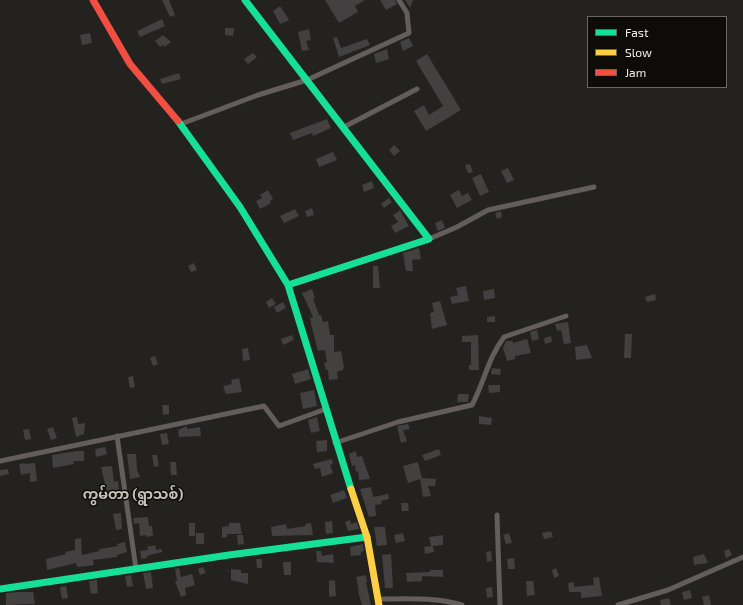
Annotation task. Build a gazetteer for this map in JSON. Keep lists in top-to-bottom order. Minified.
{"districts":["ကွမ်တာ (ရွာသစ်)"],"legend":["Fast","Slow","Jam"]}
